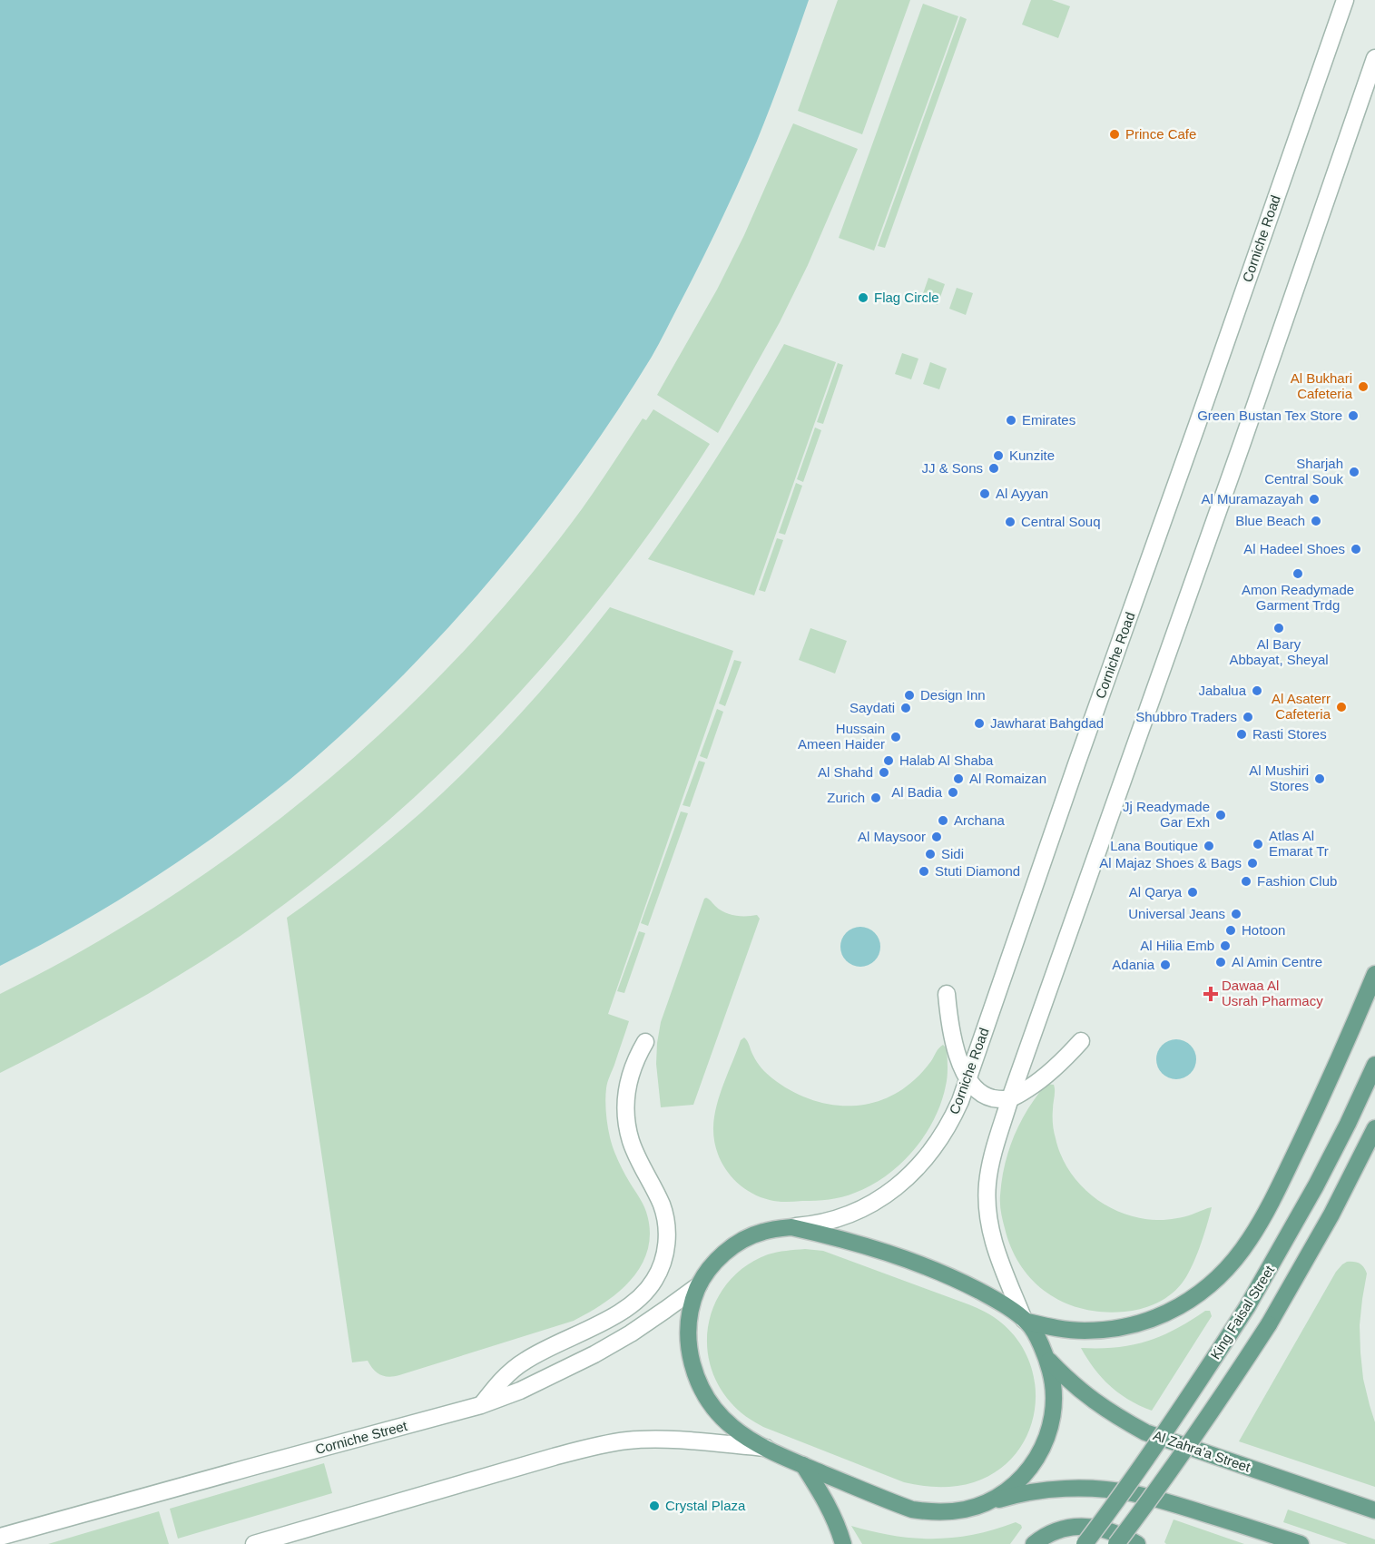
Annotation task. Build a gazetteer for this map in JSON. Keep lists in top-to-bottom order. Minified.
{"streets":{"main road":["Corniche Road","King Faisal Street","Corniche Street","Al Zahra'a Street"]},"places":{"other":["Prince Cafe","Flag Circle","Al Bukhari Cafeteria","Green Bustan Tex Store","Emirates","Kunzite","JJ & Sons","Sharjah Central Souk","Al Ayyan","Al Muramazayah","Blue Beach","Central Souq","Al Hadeel Shoes","Amon Readymade Garment Trdg","Al Bary Abbayat, Sheyal","Jabalua","Design Inn","Al Asaterr Cafeteria","Saydati","Shubbro Traders","Jawharat Bahgdad","Rasti Stores","Hussain Ameen Haider","Halab Al Shaba","Al Shahd","Al Romaizan","Al Mushiri Stores","Al Badia","Zurich","Jj Readymade Gar Exh","Archana","Al Maysoor","Atlas Al Emarat Tr","Lana Boutique","Sidi","Al Majaz Shoes & Bags","Stuti Diamond","Fashion Club","Al Qarya","Universal Jeans","Hotoon","Al Hilia Emb","Al Amin Centre","Adania","Crystal Plaza"],"health":["Dawaa Al Usrah Pharmacy"]}}
